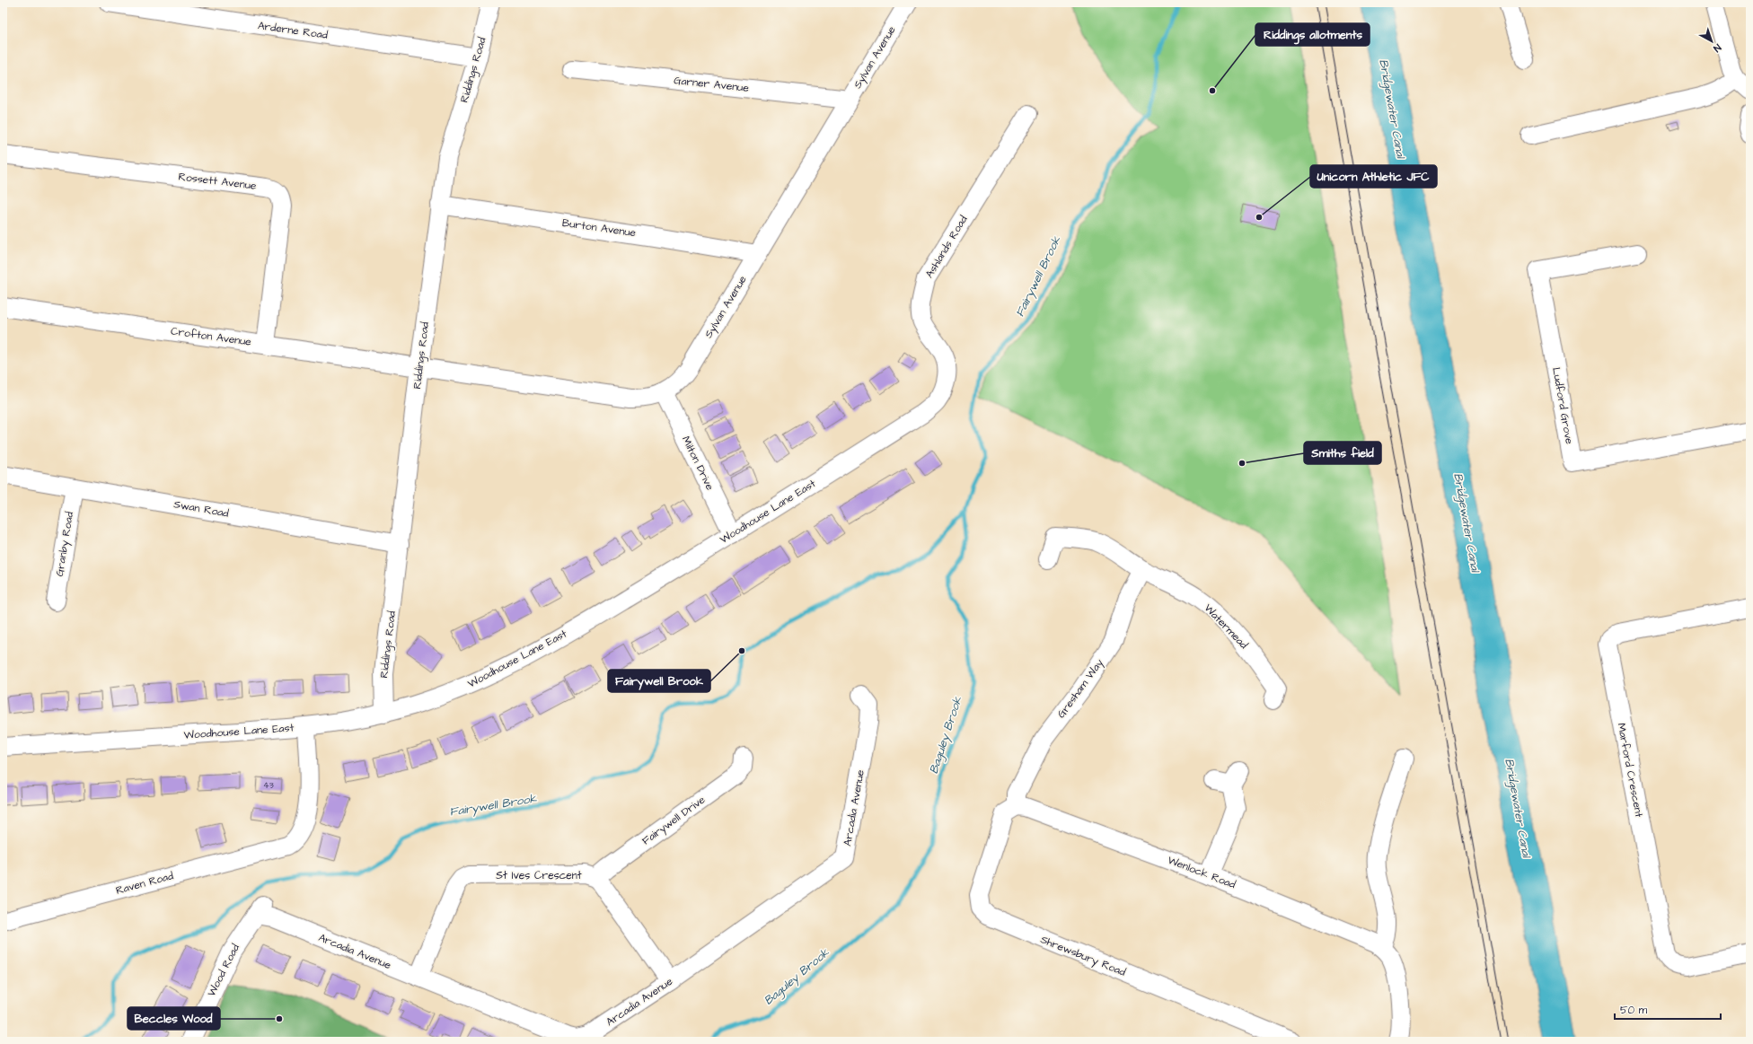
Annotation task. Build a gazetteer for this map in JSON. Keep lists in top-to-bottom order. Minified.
{"streets":{"street":["Arderne Road","Sylvan Avenue","Riddings Road","Garner Avenue","Rossett Avenue","Burton Avenue","Ashlands Road","Crofton Avenue","Ludford Grove","Milton Drive","Swan Road","Woodhouse Lane East","Granby Road","Watermead","Gresham Way","Marford Crescent","Arcadia Avenue","Fairywell Drive","Wenlock Road","St Ives Crescent","Raven Road","Shrewsbury Road","Wood Road"]},"crossings":[["Arderne Road","Riddings Road"],["Sylvan Avenue","Riddings Road"],["Sylvan Avenue","Garner Avenue"],["Sylvan Avenue","Burton Avenue"],["Sylvan Avenue","Crofton Avenue"],["Sylvan Avenue","Milton Drive"],["Riddings Road","Burton Avenue"],["Riddings Road","Crofton Avenue"],["Riddings Road","Swan Road"],["Riddings Road","Woodhouse Lane East"],["Rossett Avenue","Crofton Avenue"],["Ashlands Road","Woodhouse Lane East"],["Milton Drive","Woodhouse Lane East"],["Swan Road","Granby Road"],["Woodhouse Lane East","Raven Road"],["Watermead","Gresham Way"],["Gresham Way","Wenlock Road"],["Gresham Way","Shrewsbury Road"],["Arcadia Avenue","St Ives Crescent"],["Arcadia Avenue","Wood Road"],["Fairywell Drive","St Ives Crescent"],["Wenlock Road","Shrewsbury Road"]],"water":["Bridgewater Canal","Fairywell Brook","Baguley Brook"],"places":["Riddings allotments","Unicorn Athletic JFC","Smiths field","Fairywell Brook","Beccles Wood"],"house_numbers":["43"],"scale_bar":"50 m","north":"bottom right"}
